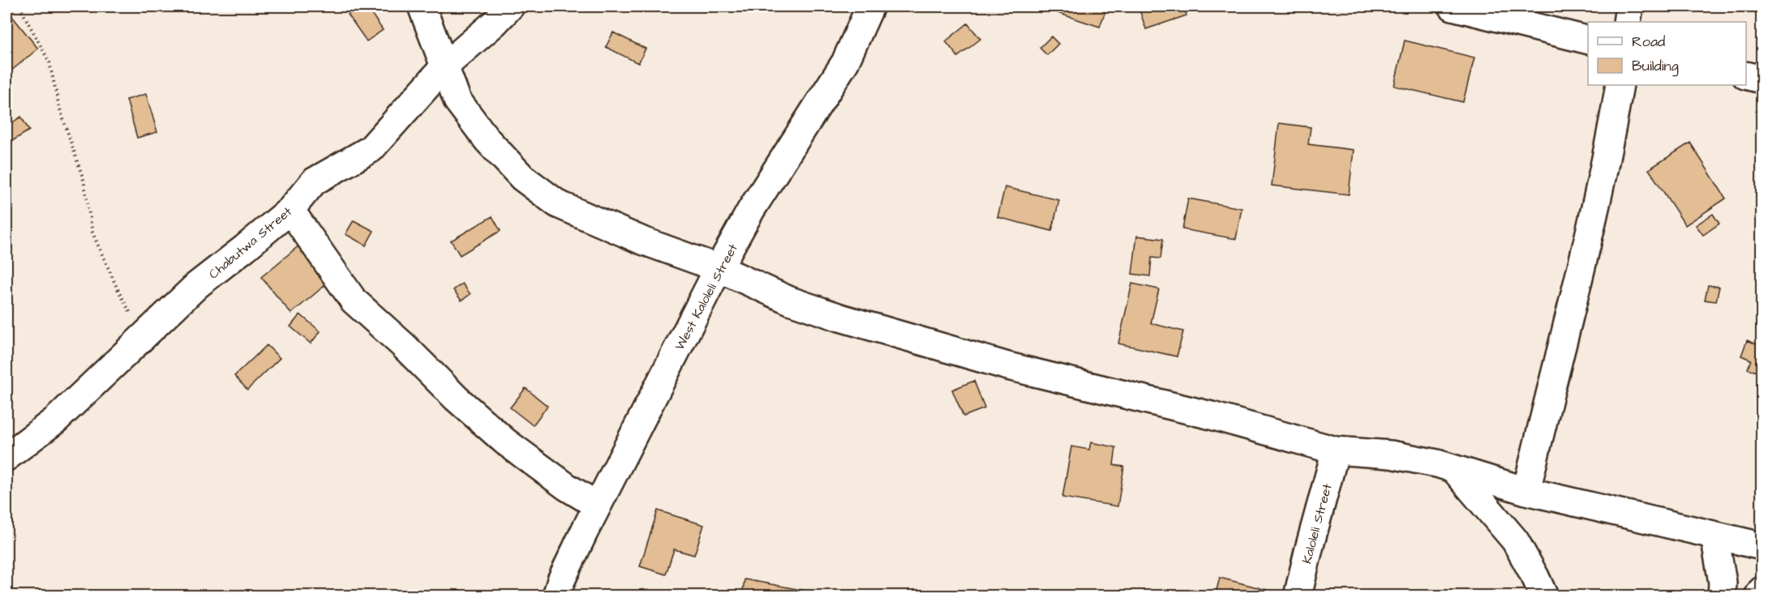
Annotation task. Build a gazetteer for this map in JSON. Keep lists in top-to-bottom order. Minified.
{"streets":{"street":["Chabutwa Street","West Kaloleli Street","Kaloleli Street"]},"legend":["Road","Building"]}
